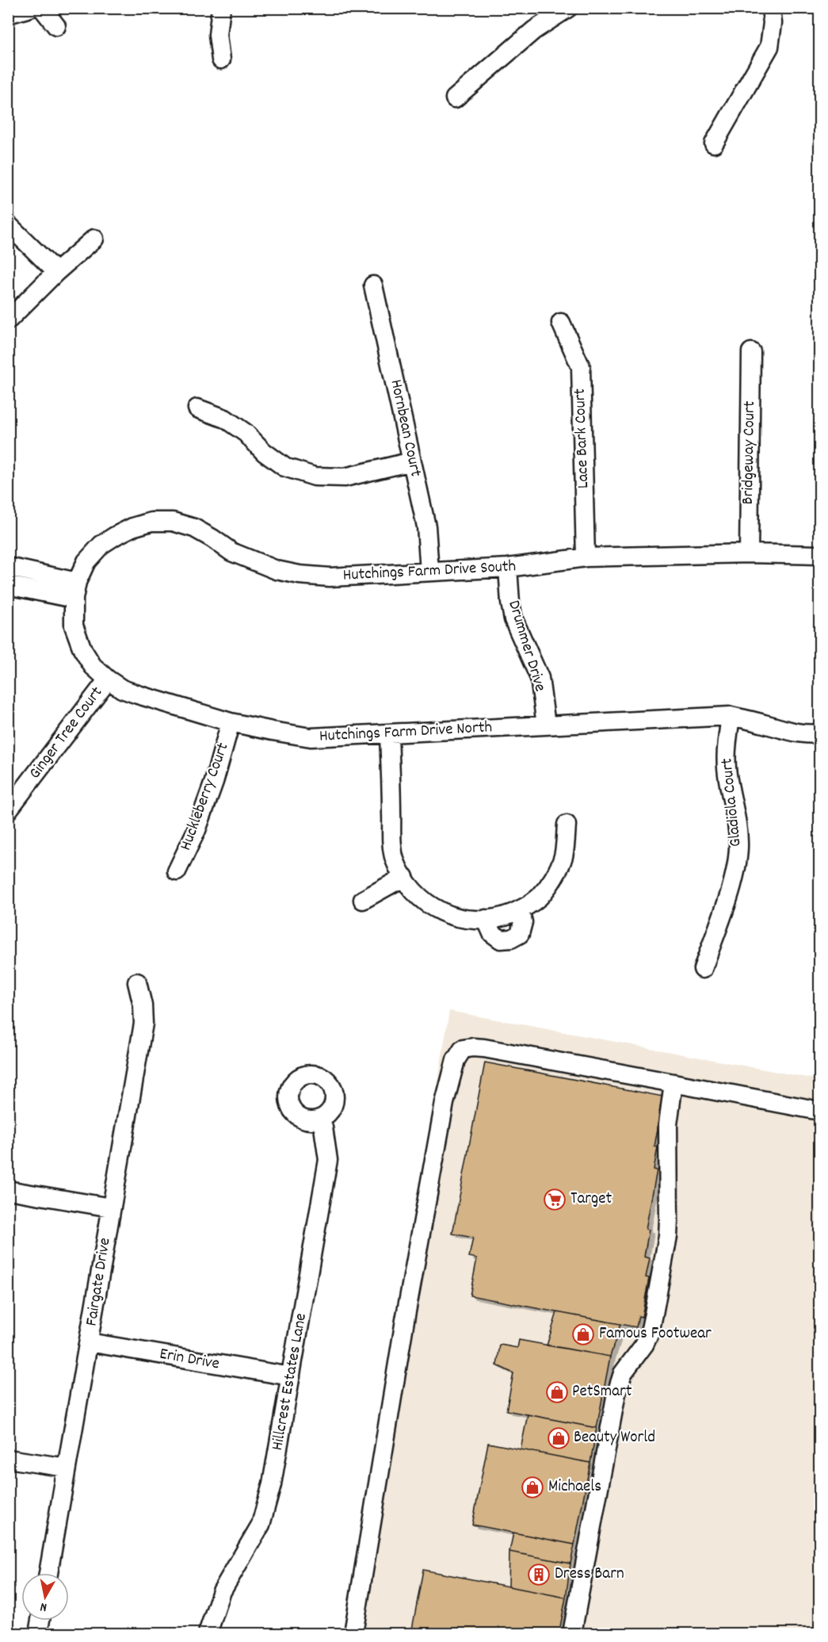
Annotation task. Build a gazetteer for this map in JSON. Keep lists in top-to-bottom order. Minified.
{"streets":{"street":["Hornbean Court","Lace Bark Court","Bridgeway Court","Hutchings Farm Drive South","Drummer Drive","Hutchings Farm Drive North","Ginger Tree Court","Huckleberry Court","Gladiola Court","Fairgate Drive","Erin Drive","Hillcrest Estates Lane"]},"crossings":[["Hornbean Court","Hutchings Farm Drive South"],["Lace Bark Court","Hutchings Farm Drive South"],["Bridgeway Court","Hutchings Farm Drive South"],["Hutchings Farm Drive South","Drummer Drive"],["Hutchings Farm Drive South","Hutchings Farm Drive North"],["Drummer Drive","Hutchings Farm Drive North"],["Hutchings Farm Drive North","Ginger Tree Court"],["Hutchings Farm Drive North","Huckleberry Court"],["Hutchings Farm Drive North","Gladiola Court"],["Fairgate Drive","Erin Drive"],["Erin Drive","Hillcrest Estates Lane"]],"places":{"supermarket":["Target"],"shop":["Famous Footwear","PetSmart","Beauty World","Michaels"],"building":["Dress Barn"]},"north":"bottom"}
